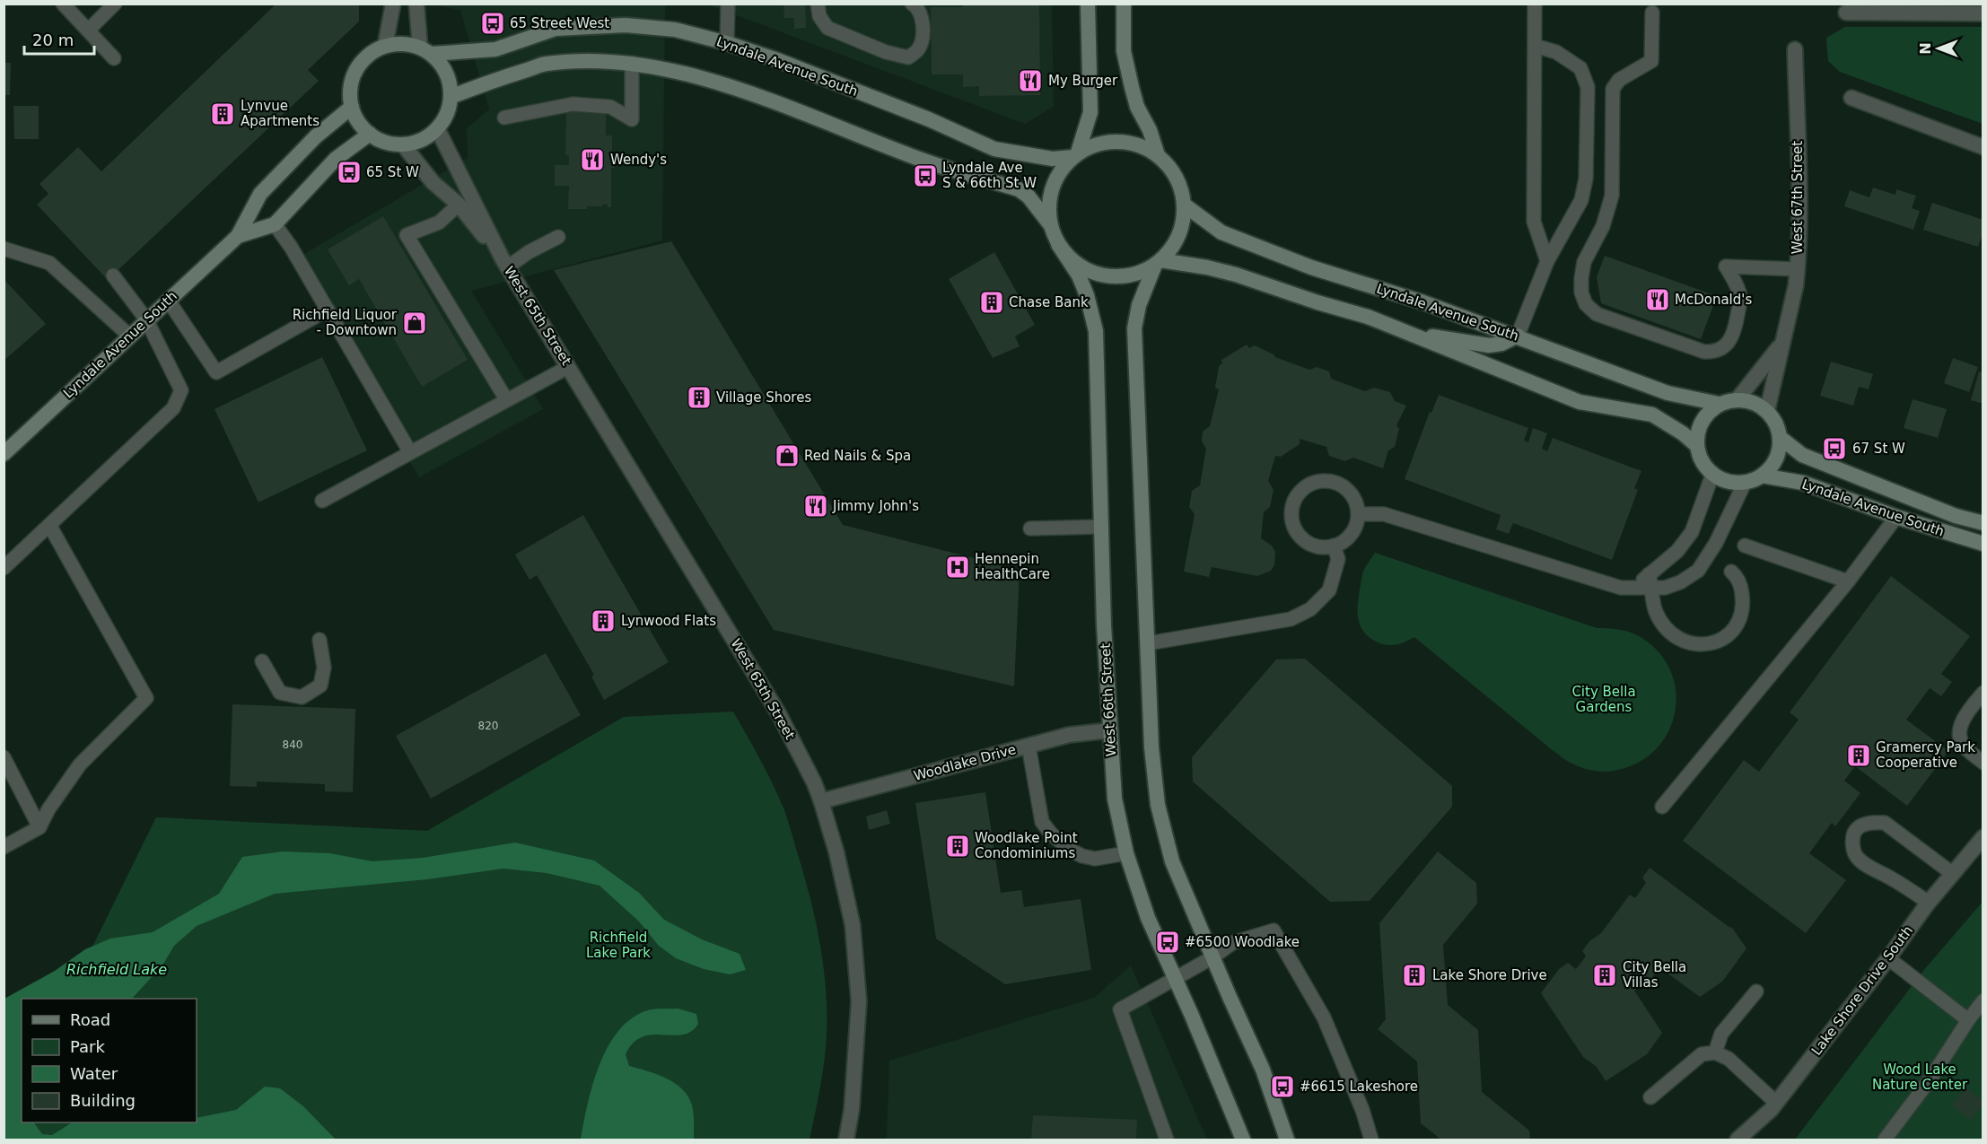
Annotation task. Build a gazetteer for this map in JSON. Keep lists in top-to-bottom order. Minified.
{"streets":{"main road":["Lyndale Avenue South","West 66th Street"],"street":["West 67th Street","West 65th Street","Woodlake Drive","Lake Shore Drive South"]},"crossings":[["Lyndale Avenue South","West 67th Street"],["Lyndale Avenue South","West 65th Street"],["Lyndale Avenue South","West 66th Street"],["West 65th Street","Woodlake Drive"],["West 66th Street","Woodlake Drive"]],"water":["Richfield Lake"],"parks":["City Bella Gardens","Richfield Lake Park","Wood Lake Nature Center"],"places":{"bus stop":["65 Street West","65 St W","Lyndale Ave S & 66th St W","67 St W","#6500 Woodlake","#6615 Lakeshore"],"restaurant":["My Burger","Wendy's","McDonald's","Jimmy John's"],"building":["Lynvue Apartments","Chase Bank","Village Shores","Lynwood Flats","Gramercy Park Cooperative","Woodlake Point Condominiums","Lake Shore Drive","City Bella Villas"],"shop":["Richfield Liquor - Downtown","Red Nails & Spa"],"hospital":["Hennepin HealthCare"]},"house_numbers":["820","840"],"legend":["Road","Park","Water","Building"],"scale_bar":"20 m","north":"left"}
